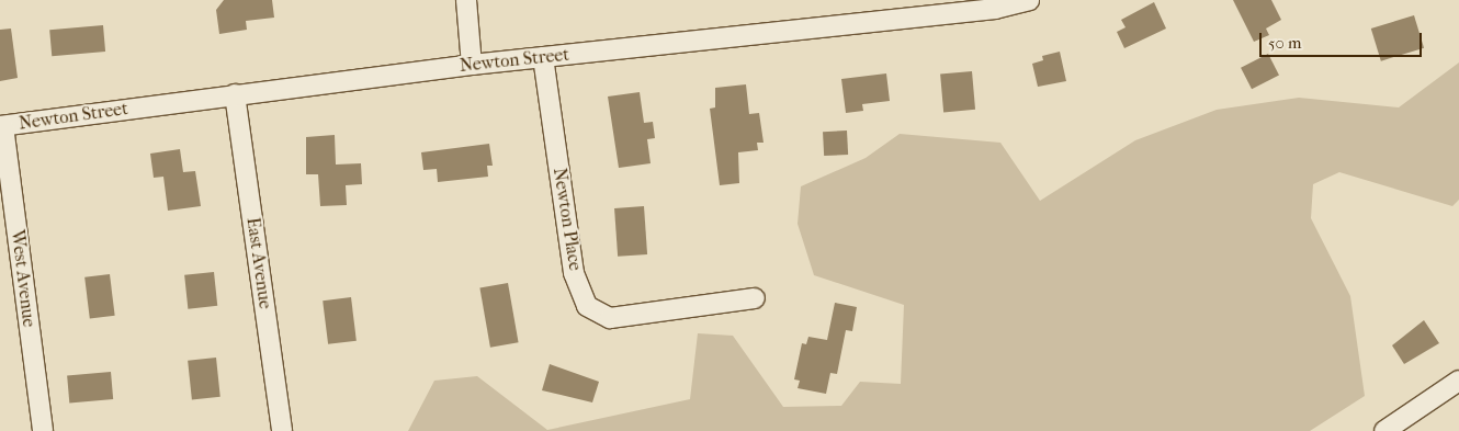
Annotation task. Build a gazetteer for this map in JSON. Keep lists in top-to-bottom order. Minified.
{"streets":{"street":["Newton Street","Newton Place","East Avenue","West Avenue"]},"crossings":[["Newton Street","Newton Place"],["Newton Street","East Avenue"],["Newton Street","West Avenue"]],"scale_bar":"50 m"}
